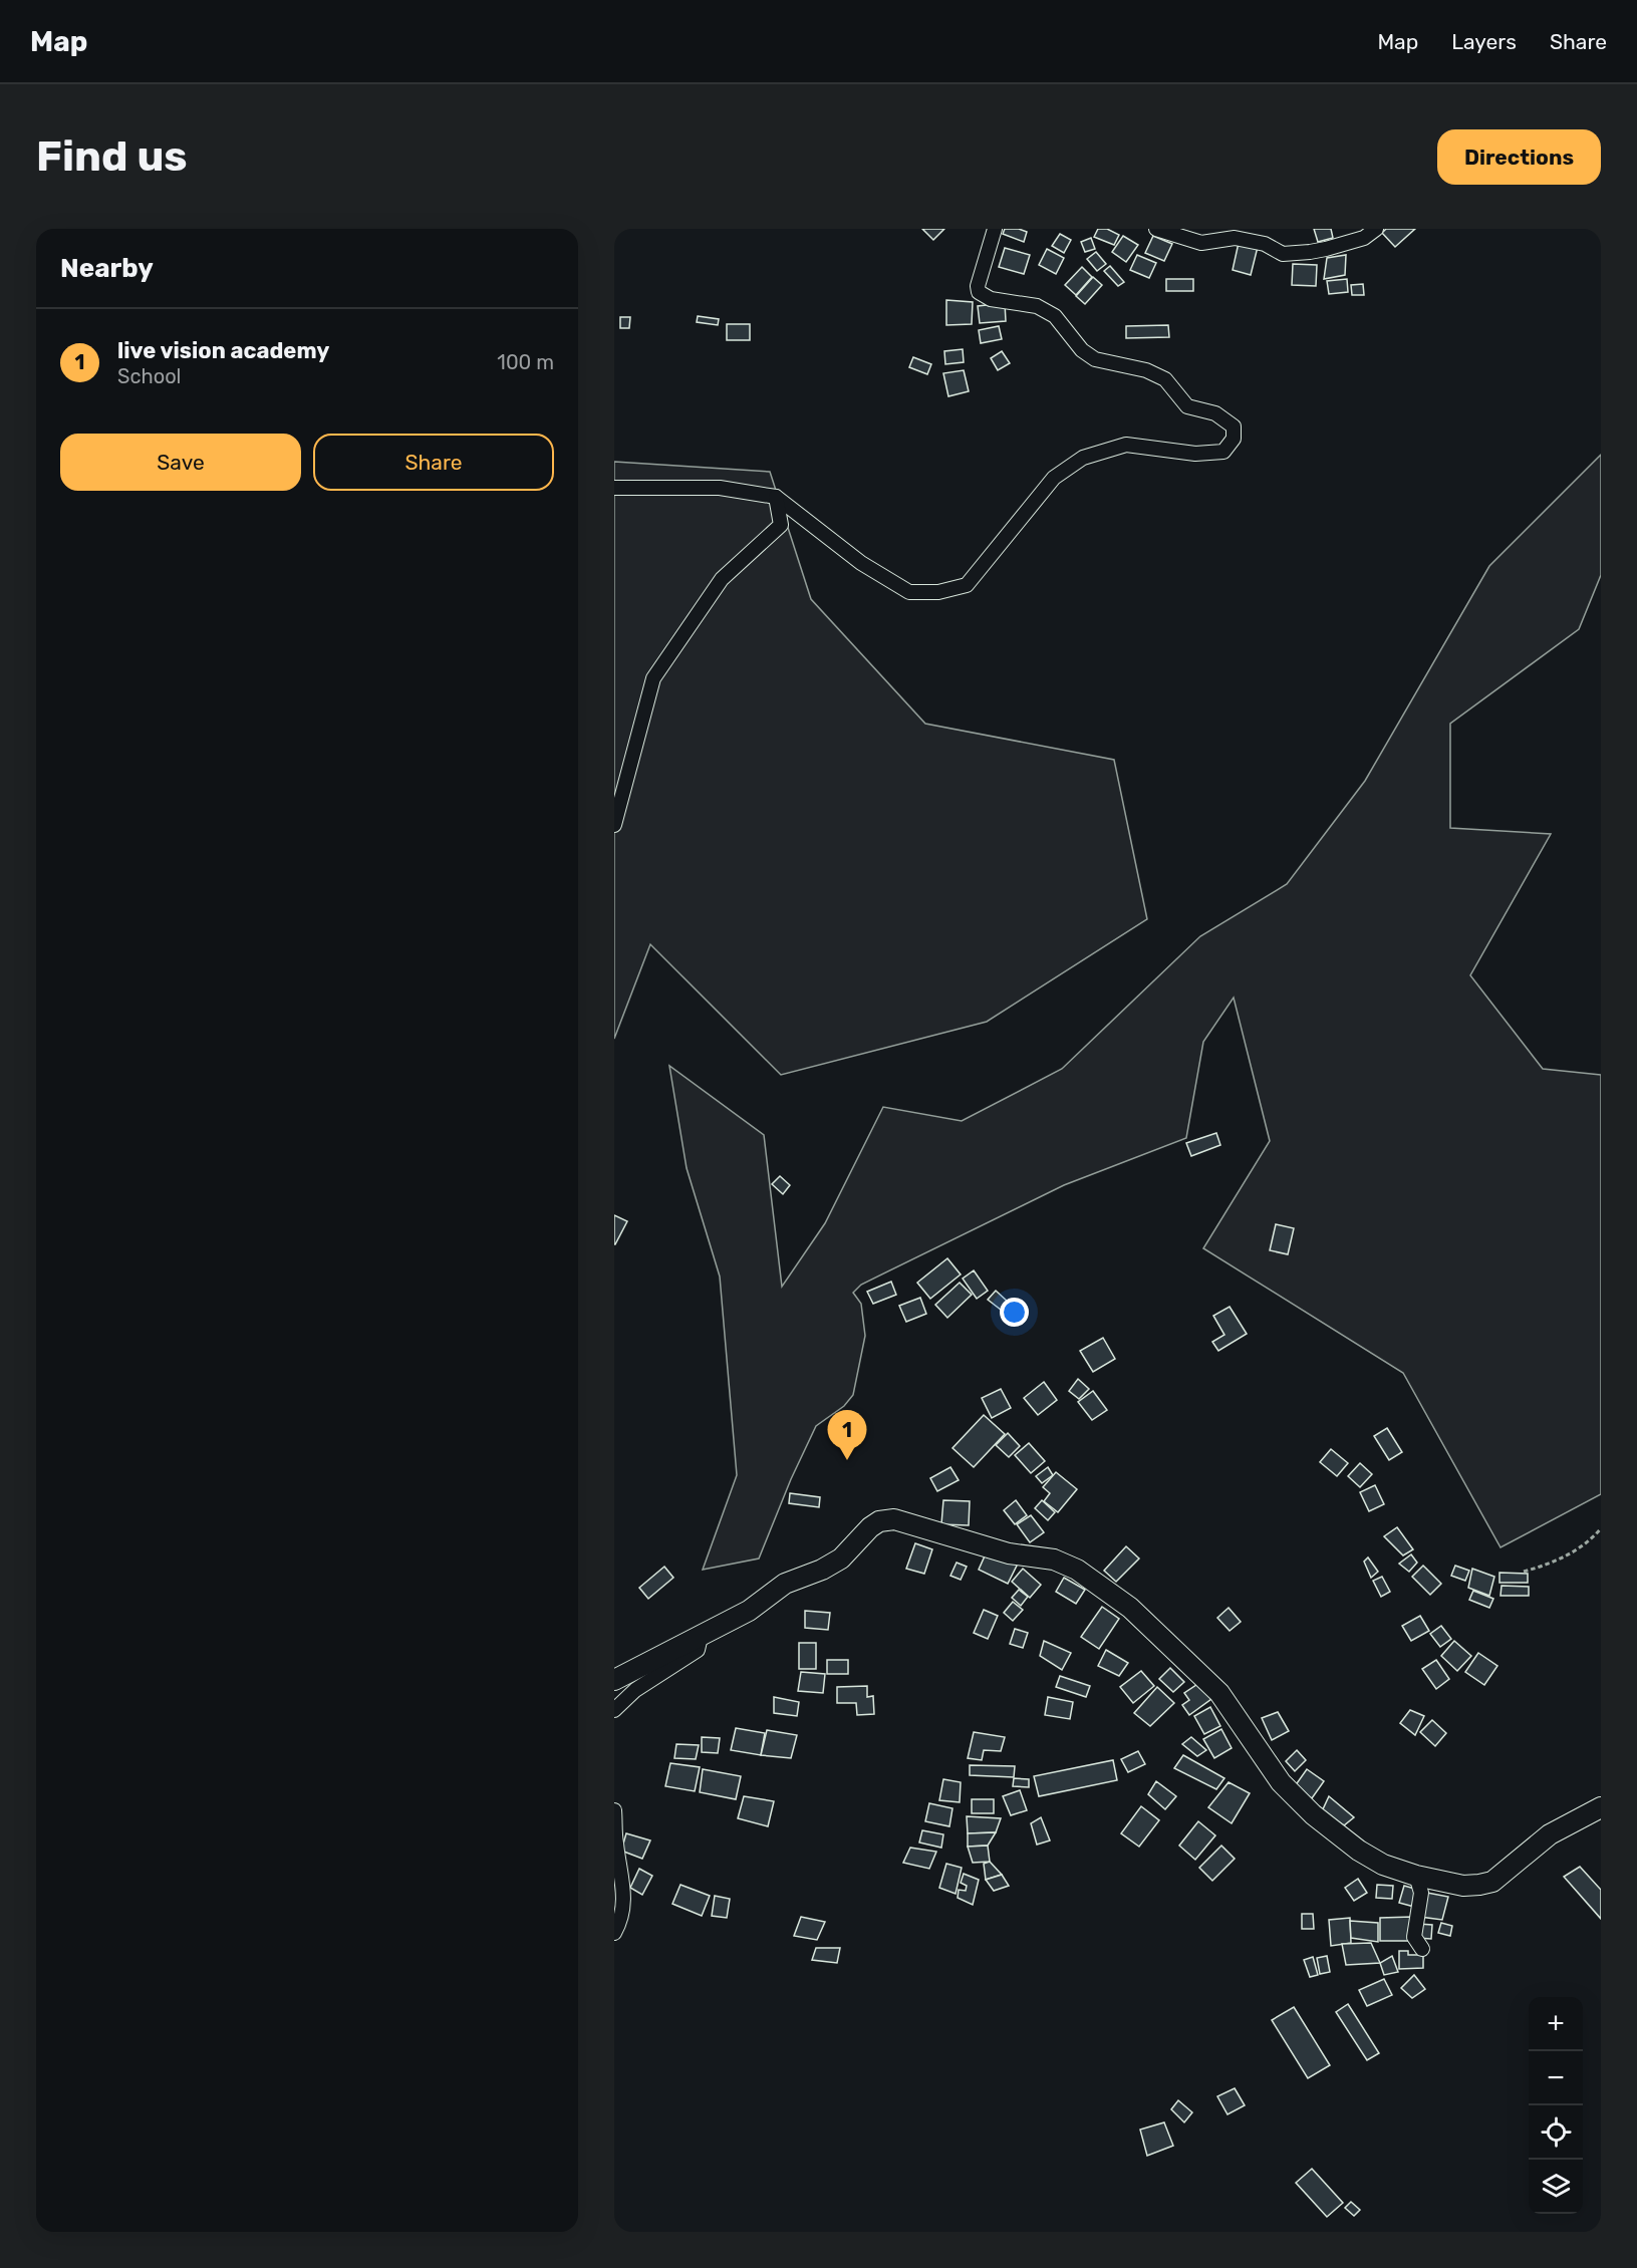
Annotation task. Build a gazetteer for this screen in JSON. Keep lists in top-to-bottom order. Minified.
{"page":{"header":"Map","nav":["Map","Layers","Share"],"buttons":["Directions",["Save","Share"]],"title":"Find us","heading":"Nearby","list":[{"mark":"1","name":"live vision academy","note":"School","value":"100 m"}],"pins":"1","map_buttons":["+","−"]}}
